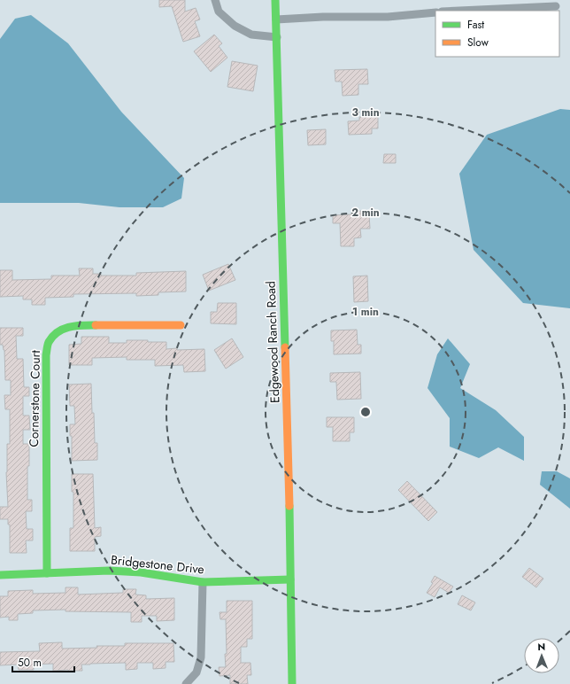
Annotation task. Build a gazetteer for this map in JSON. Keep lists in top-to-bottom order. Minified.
{"streets":{"street":["Edgewood Ranch Road","Cornerstone Court","Bridgestone Drive"]},"crossings":[["Edgewood Ranch Road","Bridgestone Drive"],["Cornerstone Court","Bridgestone Drive"]],"legend":["Fast","Slow"],"scale_bar":"50 m","north":"top","rings":["3 min","2 min","1 min"]}
